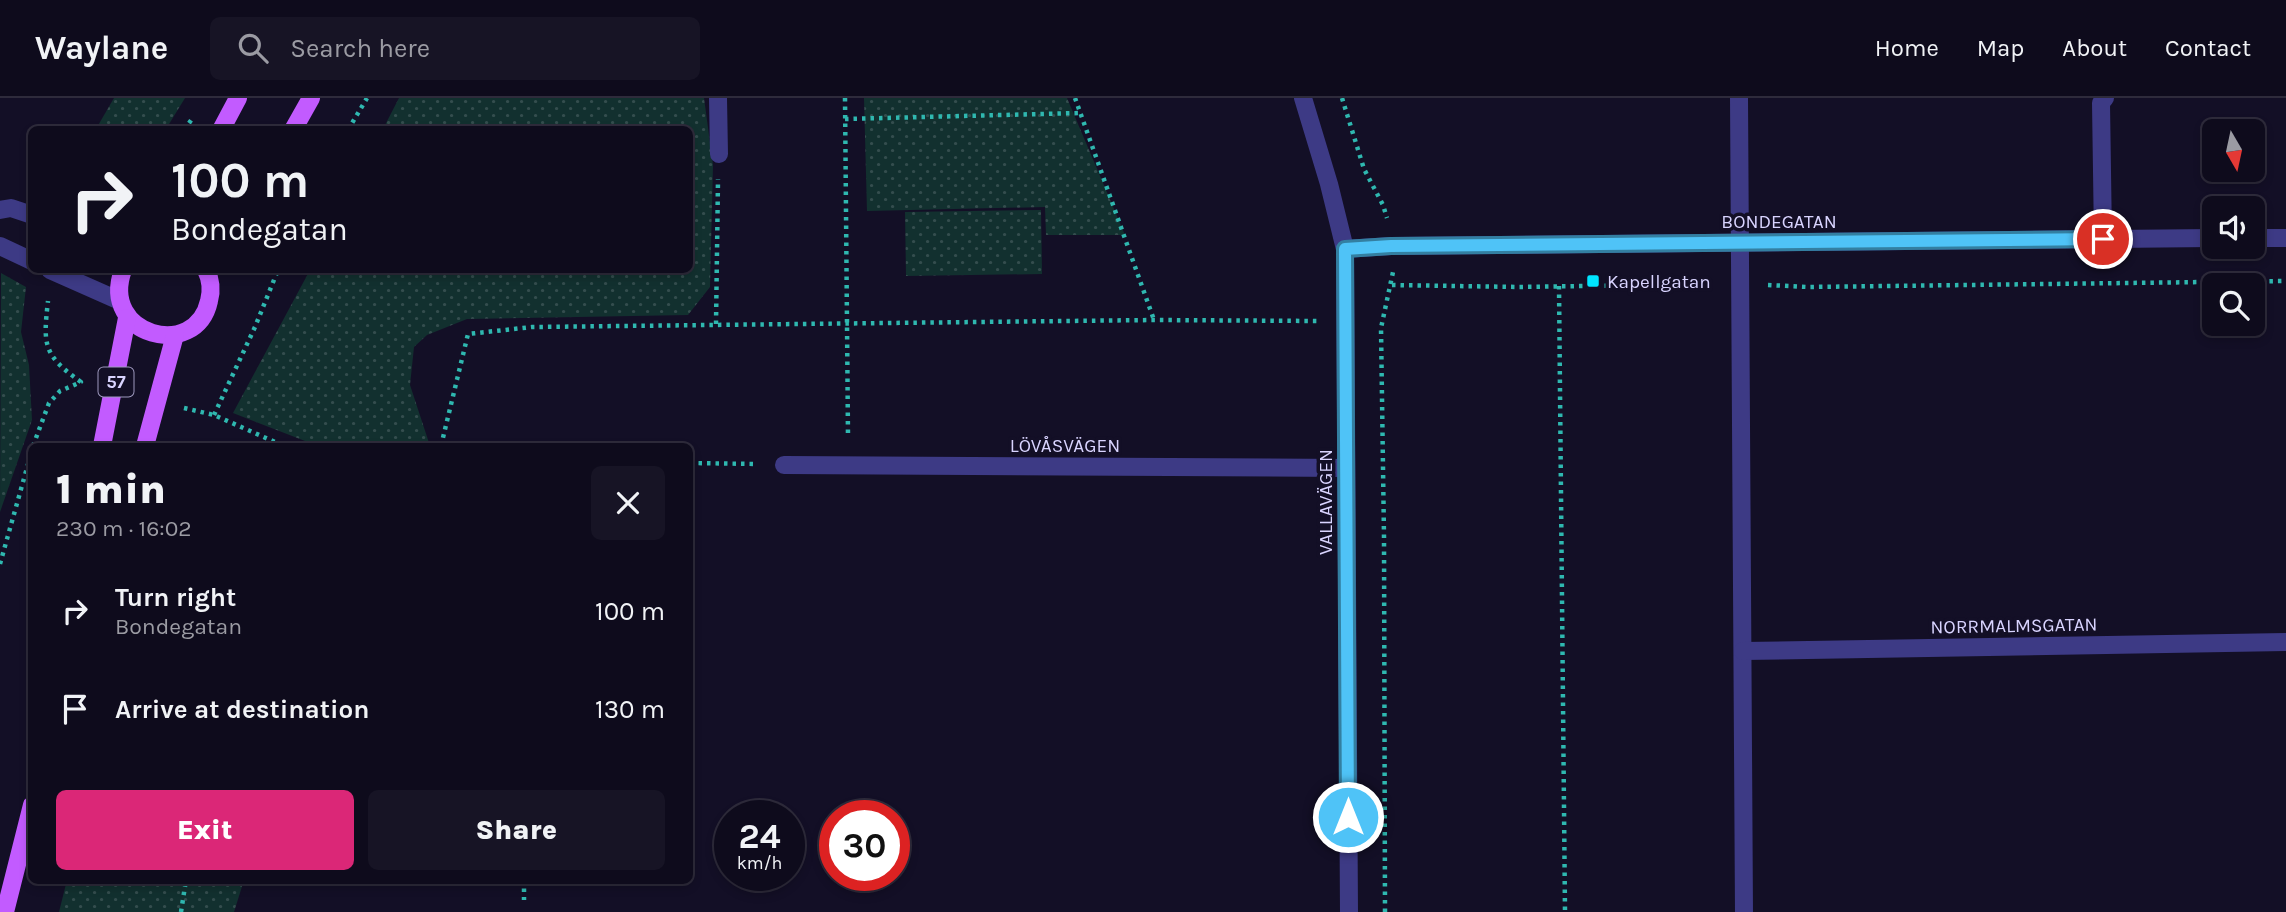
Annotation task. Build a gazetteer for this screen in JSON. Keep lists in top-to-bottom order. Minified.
{"streets":{"main road":["57"],"street":["BONDEGATAN","LÖVÅSVÄGEN","VALLAVÄGEN","NORRMALMSGATAN"]},"crossings":[["BONDEGATAN","VALLAVÄGEN"],["LÖVÅSVÄGEN","VALLAVÄGEN"]],"places":{"transit":["Kapellgatan"]},"north":"bottom","page":{"header":"Waylane","search":"Search here","nav":["Home","Map","About","Contact"],"turn":["100 m","Bondegatan"],"heading":["1 min","230 m · 16:02"],"list":[{"name":"Turn right","note":"Bondegatan","value":"100 m"},{"name":"Arrive at destination","value":"130 m"}],"buttons":["Exit","Share"],"speed":"24 km/h","limit":"30"}}
